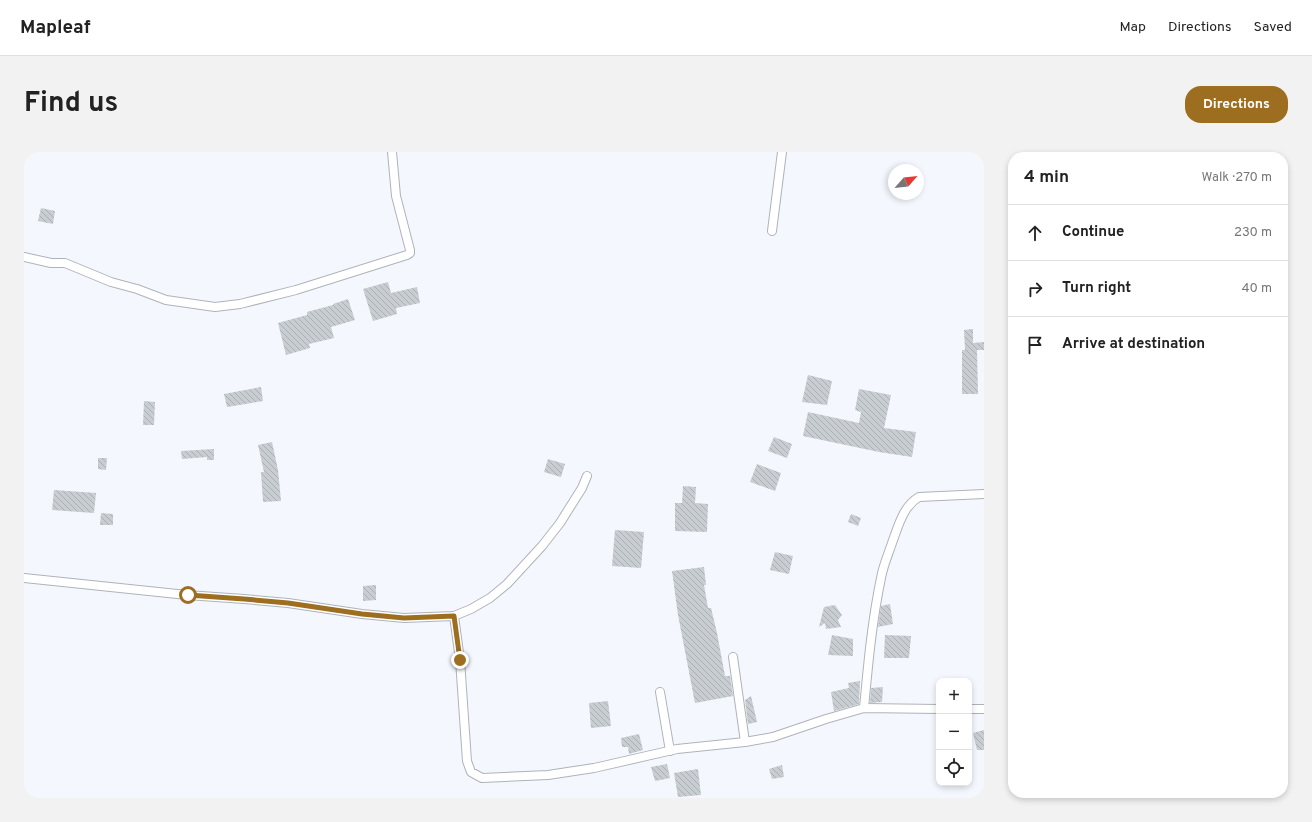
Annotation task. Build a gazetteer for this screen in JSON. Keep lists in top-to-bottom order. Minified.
{"north":"top right","page":{"header":"Mapleaf","nav":["Map","Directions","Saved"],"title":"Find us","buttons":"Directions","heading":["4 min","Walk · 270 m"],"list":[["Continue","230 m"],["Turn right","40 m"],"Arrive at destination"],"map_buttons":["+","−"]}}
